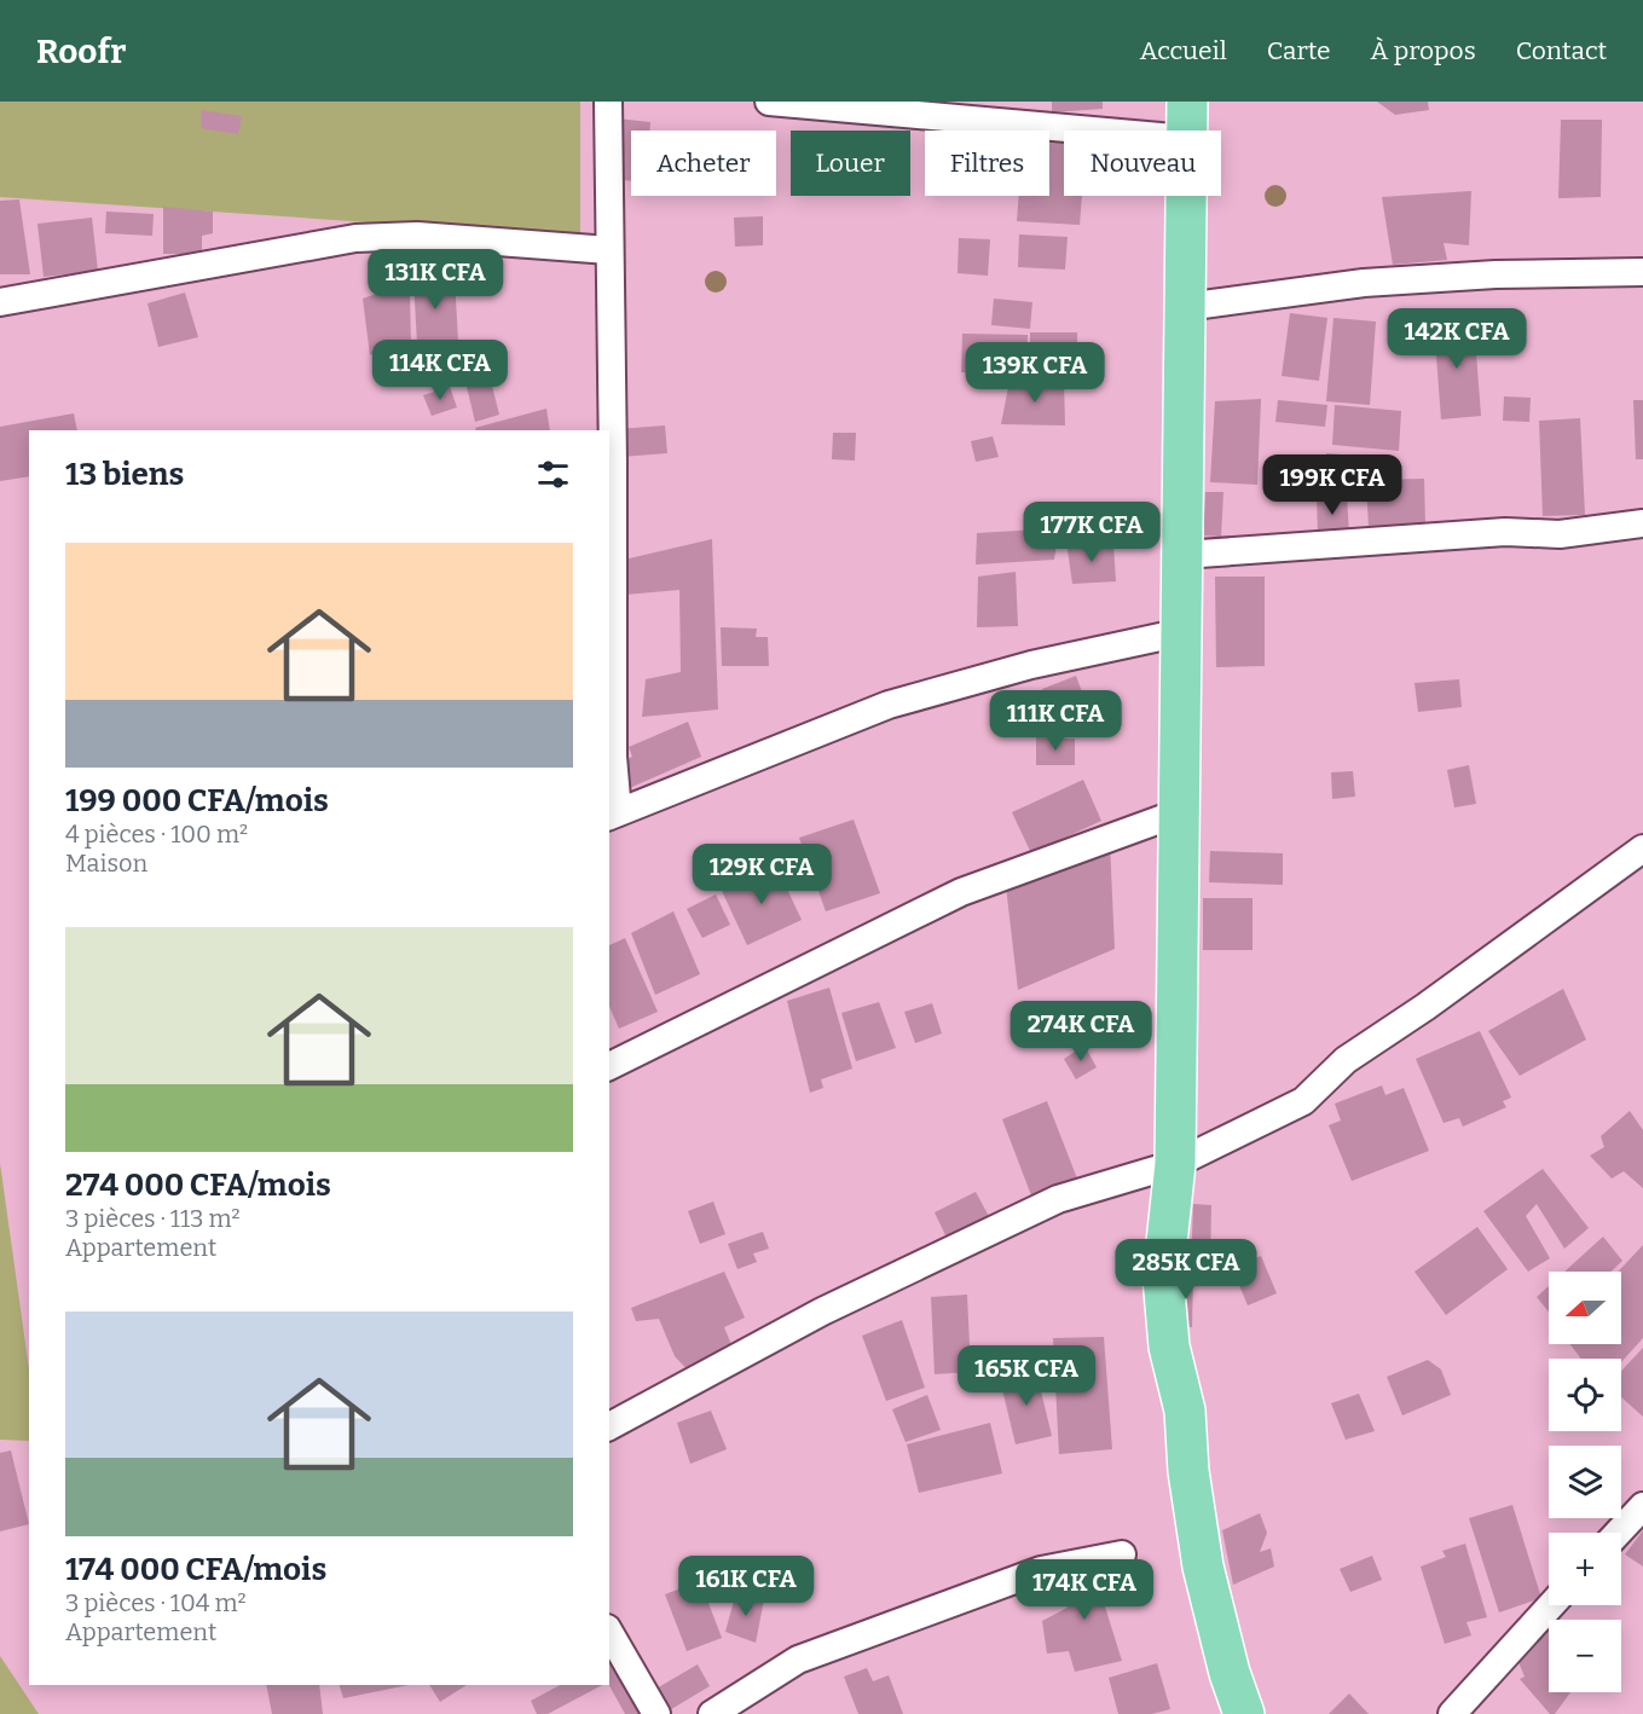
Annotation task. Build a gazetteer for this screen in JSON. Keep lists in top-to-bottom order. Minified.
{"north":"left","page":{"header":"Roofr","nav":["Accueil","Carte","À propos","Contact"],"chip":["Acheter","Louer","Filtres","Nouveau"],"price":["131K CFA","142K CFA","114K CFA","139K CFA","199K CFA","177K CFA","111K CFA","129K CFA","274K CFA","285K CFA","165K CFA","161K CFA","174K CFA"],"heading":"13 biens","list":[{"name":"199 000 CFA/mois","note":"4 pièces · 100 m² · Maison"},{"name":"274 000 CFA/mois","note":"3 pièces · 113 m² · Appartement"},{"name":"174 000 CFA/mois","note":"3 pièces · 104 m² · Appartement"}],"map_buttons":["+","−"]}}
